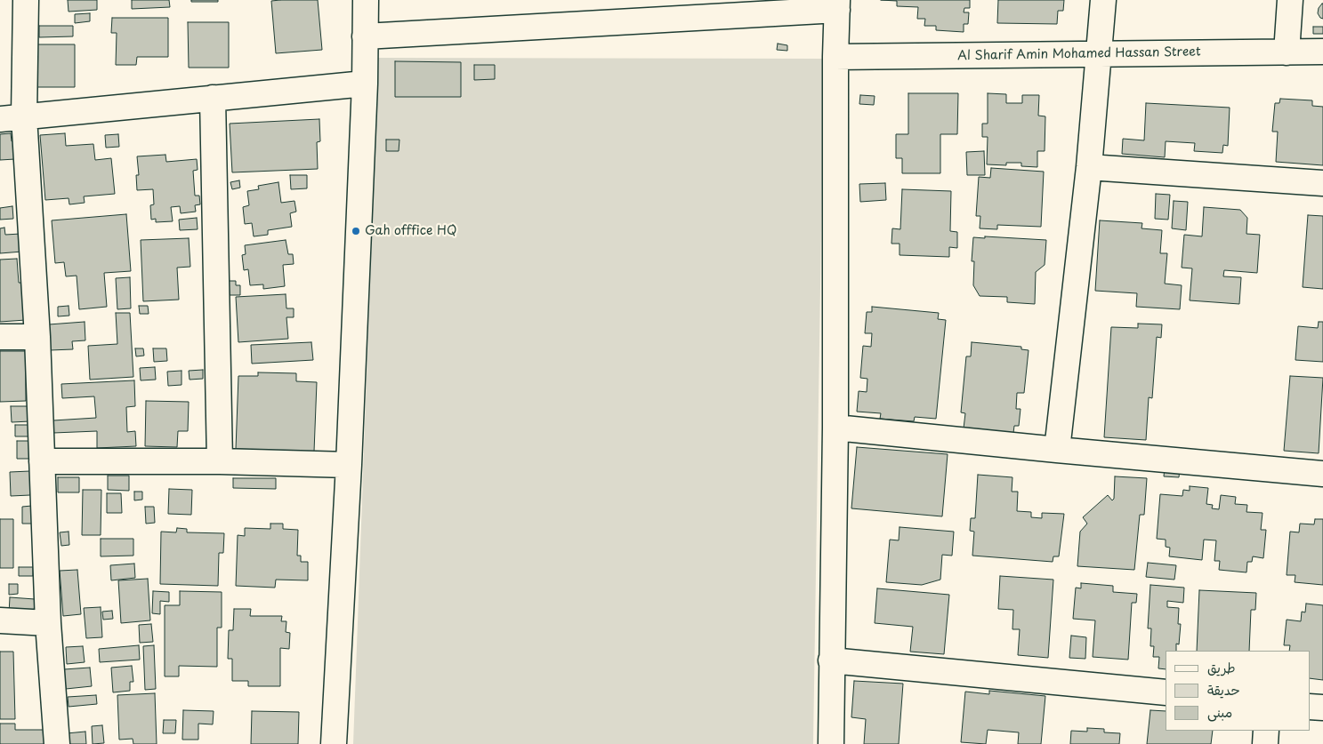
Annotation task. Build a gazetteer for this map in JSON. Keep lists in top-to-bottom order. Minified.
{"streets":{"street":["Al Sharif Amin Mohamed Hassan Street"]},"places":["Gah offfice HQ"],"legend":["طريق","حديقة","مبنى"]}
